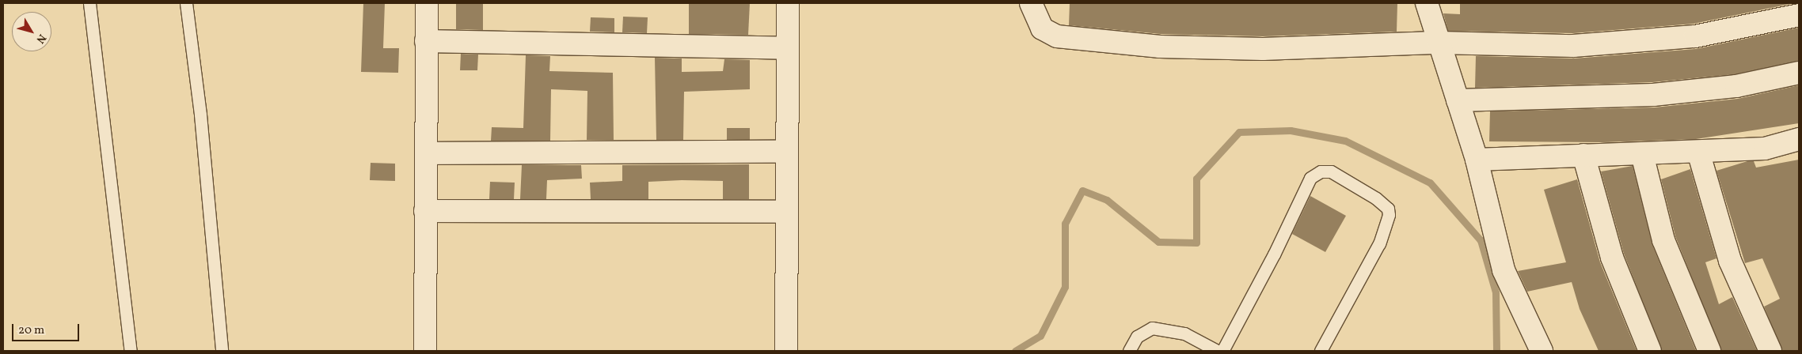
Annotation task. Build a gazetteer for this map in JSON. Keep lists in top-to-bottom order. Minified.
{"scale_bar":"20 m","north":"bottom right"}
